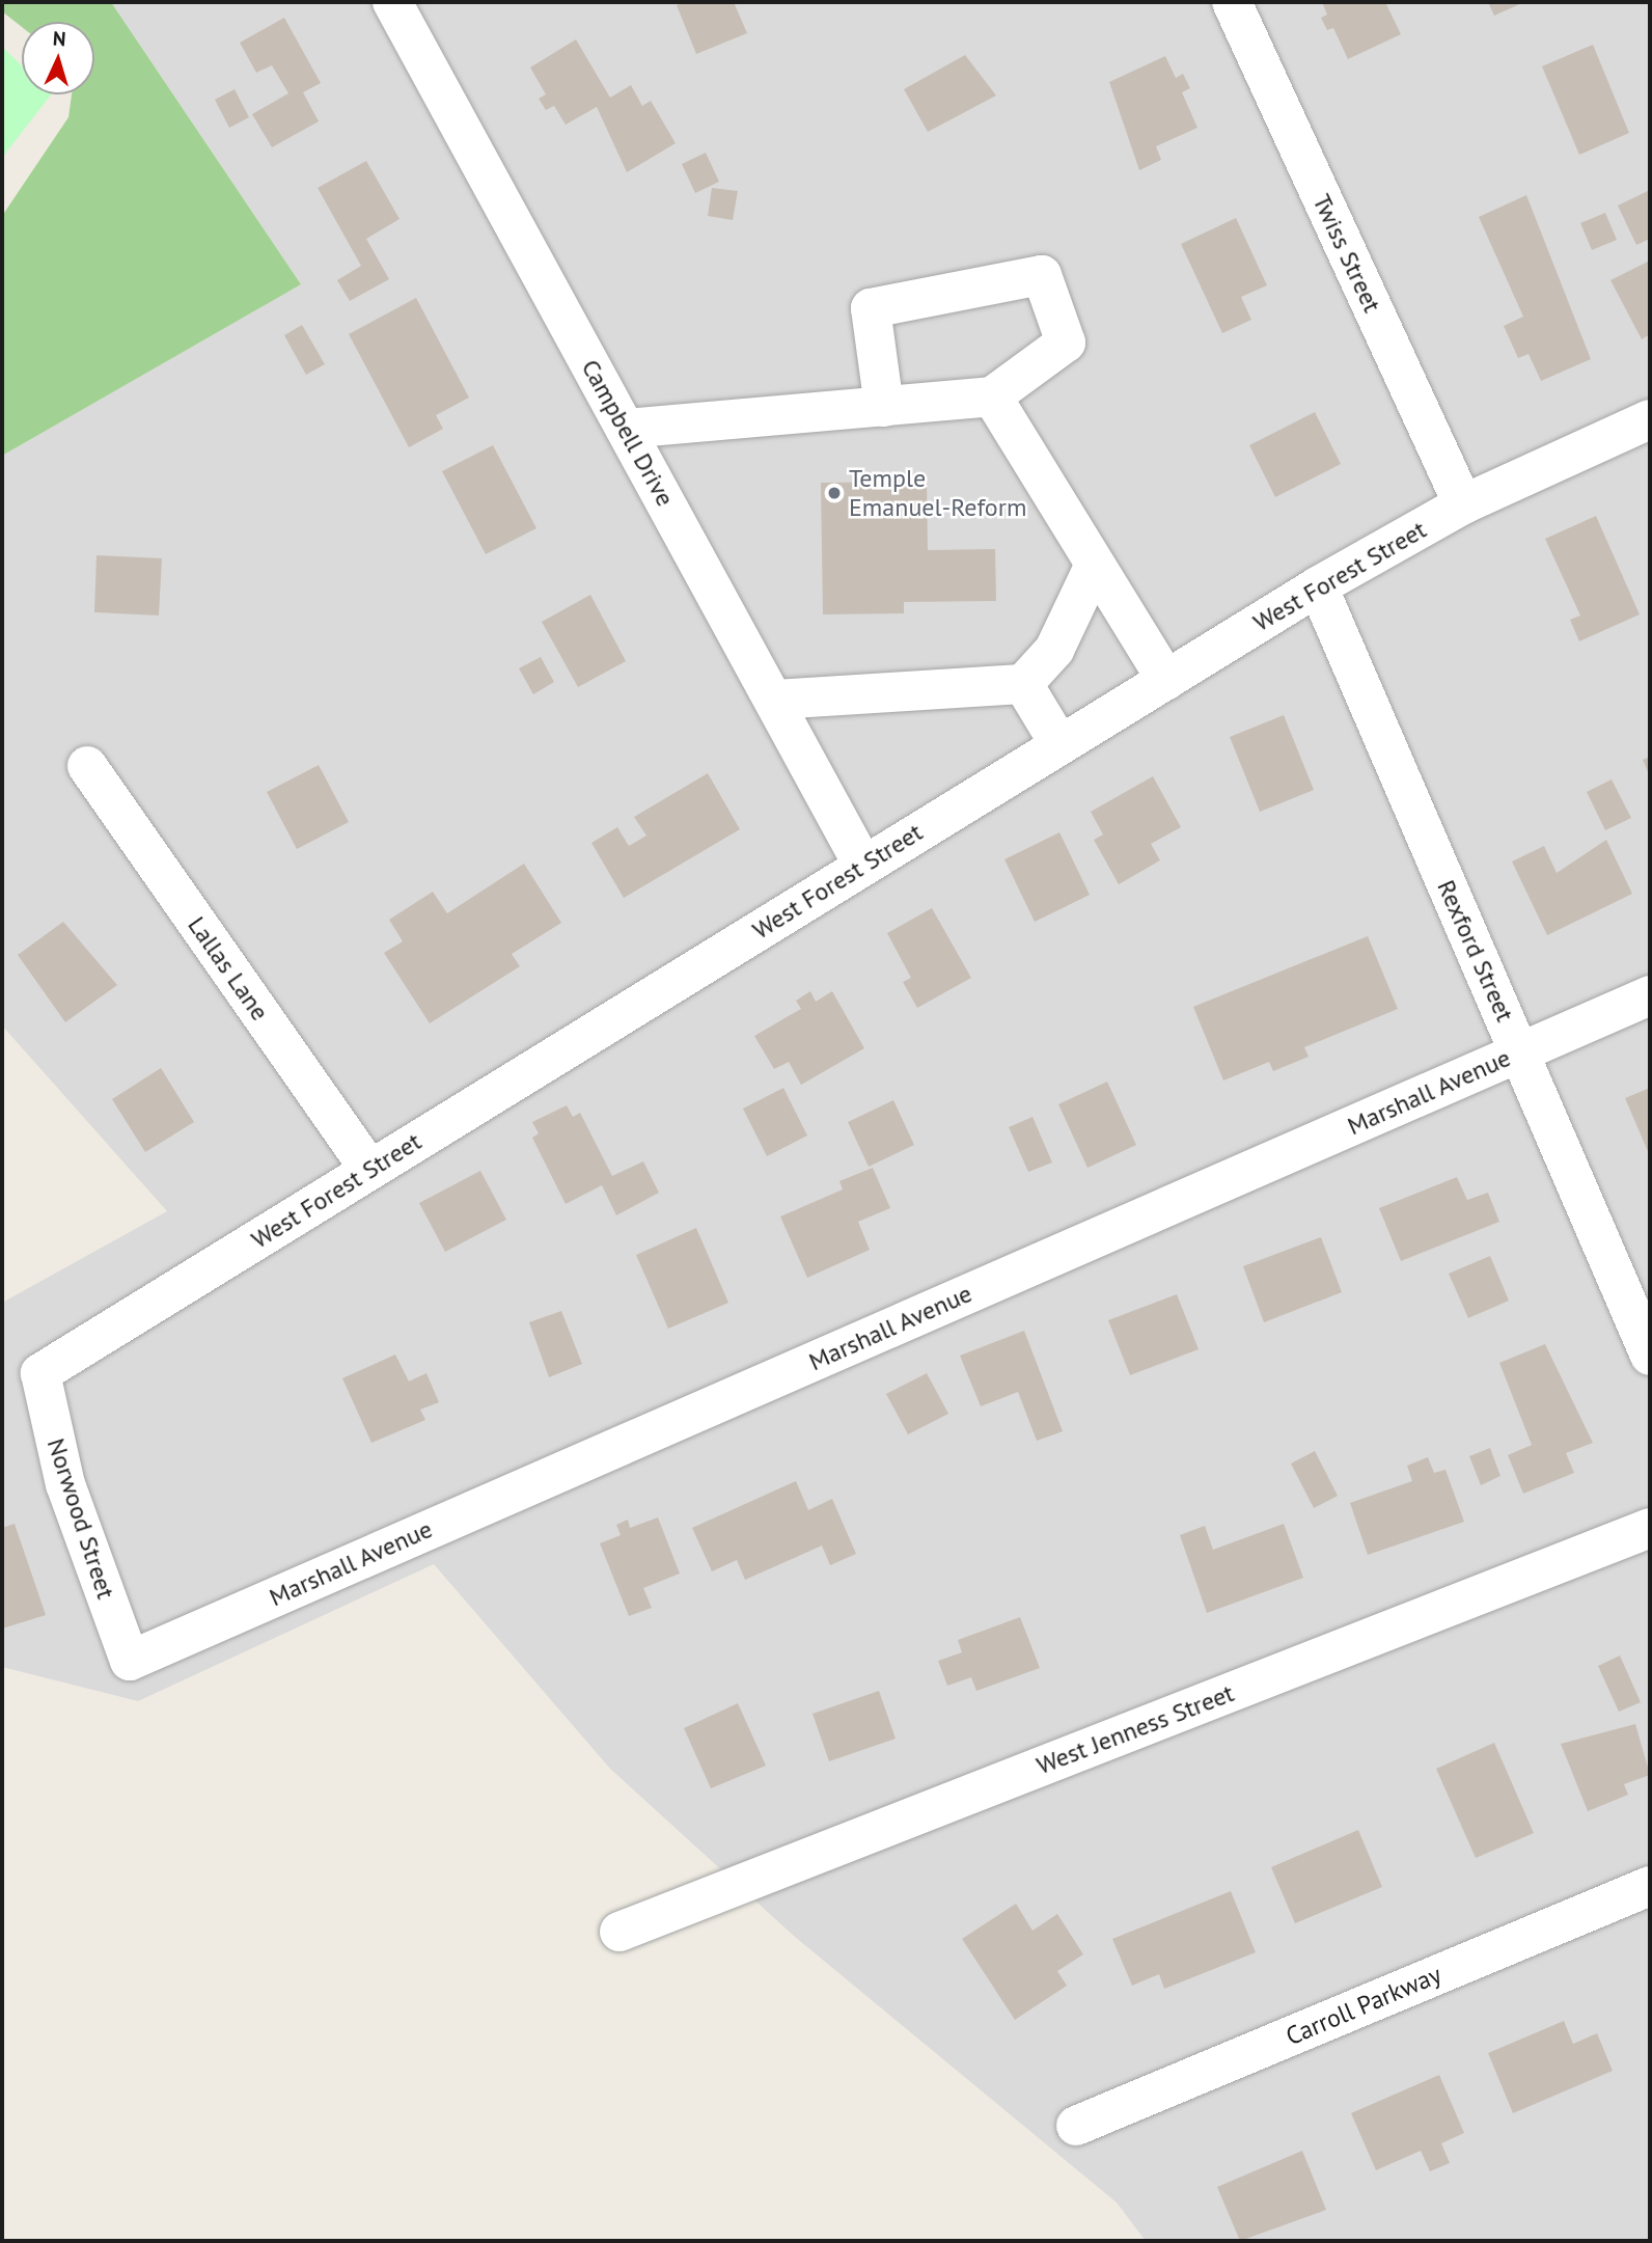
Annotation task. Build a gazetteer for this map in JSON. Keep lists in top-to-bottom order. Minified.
{"streets":{"street":["Twiss Street","Campbell Drive","West Forest Street","Rexford Street","Lallas Lane","Marshall Avenue","Norwood Street","West Jenness Street","Carroll Parkway"]},"crossings":[["Twiss Street","West Forest Street"],["Campbell Drive","West Forest Street"],["West Forest Street","Rexford Street"],["West Forest Street","Lallas Lane"],["West Forest Street","Norwood Street"],["Rexford Street","Marshall Avenue"],["Marshall Avenue","Norwood Street"]],"places":["Temple Emanuel-Reform"],"north":"top"}
